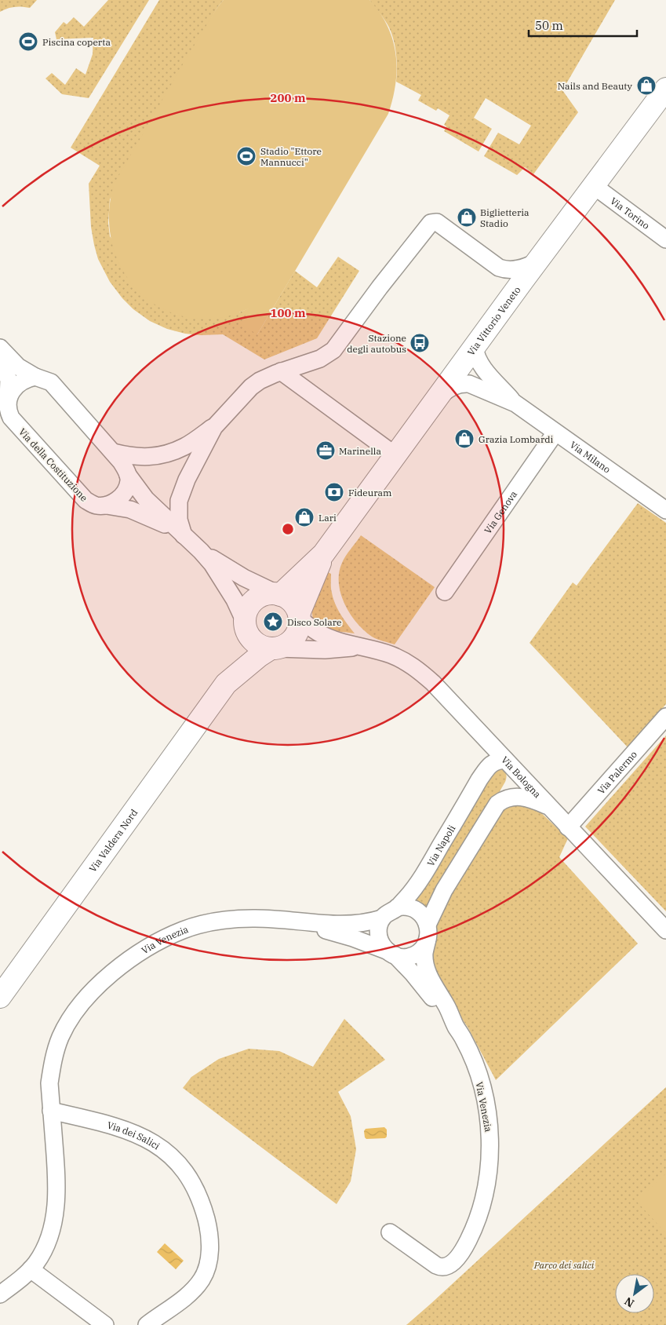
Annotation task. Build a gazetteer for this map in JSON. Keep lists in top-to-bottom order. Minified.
{"streets":{"main road":["Via Vittorio Veneto","Via Valdera Nord"],"street":["Via Torino","Via Milano","Via della Costituzione","Via Genova","Via Palermo","Via Bologna","Via Napoli","Via Venezia","Via dei Salici"]},"crossings":[["Via Torino","Via Vittorio Veneto"],["Via Vittorio Veneto","Via Milano"],["Via Vittorio Veneto","Via Bologna"],["Via Vittorio Veneto","Via Valdera Nord"],["Via Milano","Via Genova"],["Via Palermo","Via Bologna"],["Via Bologna","Via Valdera Nord"],["Via Bologna","Via Napoli"],["Via Napoli","Via Venezia"],["Via Venezia","Via dei Salici"]],"parks":["Parco dei salici"],"places":{"sports":["Piscina coperta","Stadio \"Ettore Mannucci\""],"shop":["Nails and Beauty","Biglietteria Stadio","Grazia Lombardi","Lari"],"bus stop":["Stazione degli autobus"],"office":["Marinella"],"bank":["Fideuram"],"place":["Disco Solare"]},"scale_bar":"50 m","north":"bottom left","rings":["200 m","100 m"]}
